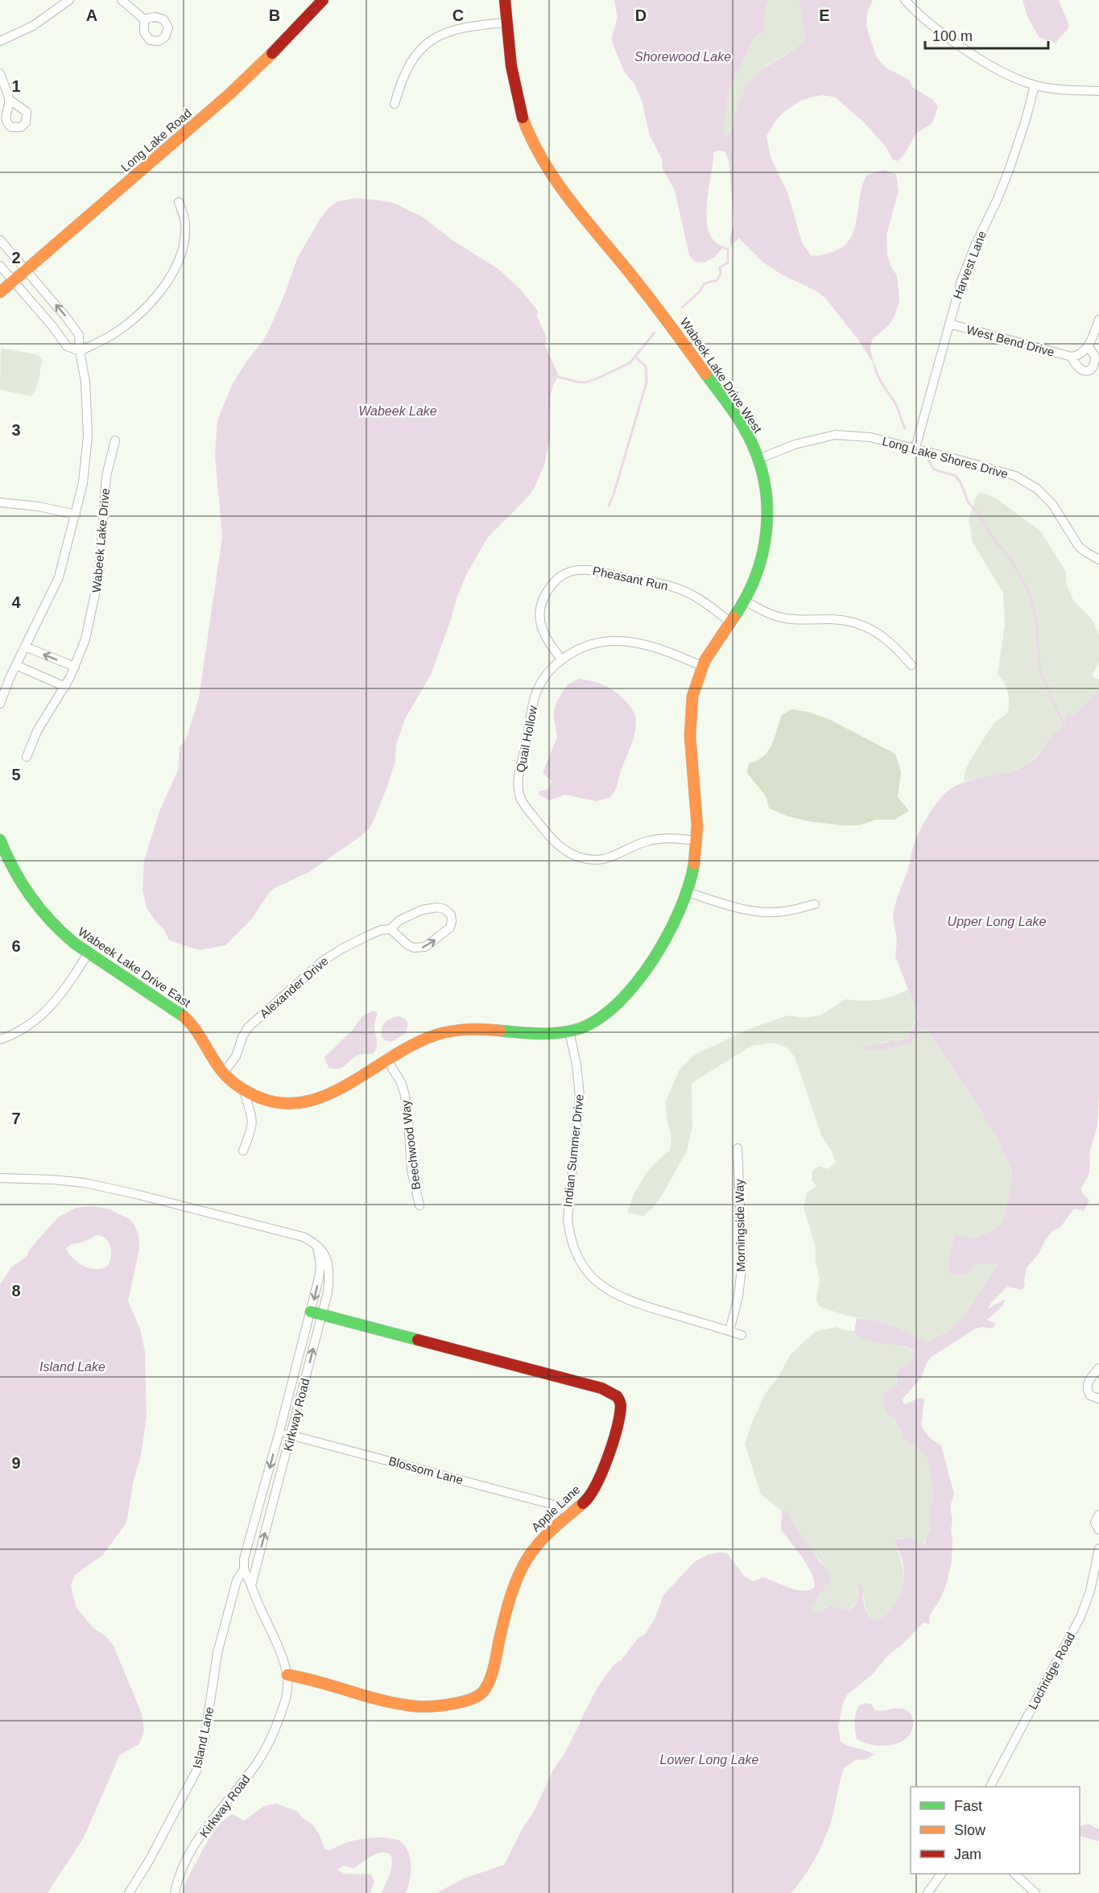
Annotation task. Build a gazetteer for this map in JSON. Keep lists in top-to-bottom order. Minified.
{"streets":{"street":["Long Lake Road","Harvest Lane","West Bend Drive","Wabeek Lake Drive West","Long Lake Shores Drive","Wabeek Lake Drive","Pheasant Run","Quail Hollow","Wabeek Lake Drive East","Alexander Drive","Beechwood Way","Indian Summer Drive","Morningside Way","Kirkway Road","Blossom Lane","Apple Lane","Lochridge Road","Island Lane"]},"crossings":[["Harvest Lane","West Bend Drive"],["Harvest Lane","Long Lake Shores Drive"],["Wabeek Lake Drive West","Long Lake Shores Drive"],["Wabeek Lake Drive West","Pheasant Run"],["Wabeek Lake Drive West","Quail Hollow"],["Wabeek Lake Drive West","Wabeek Lake Drive East"],["Wabeek Lake Drive West","Indian Summer Drive"],["Pheasant Run","Quail Hollow"],["Wabeek Lake Drive East","Alexander Drive"],["Wabeek Lake Drive East","Beechwood Way"],["Wabeek Lake Drive East","Indian Summer Drive"],["Indian Summer Drive","Morningside Way"],["Kirkway Road","Blossom Lane"],["Kirkway Road","Apple Lane"],["Kirkway Road","Island Lane"],["Blossom Lane","Apple Lane"]],"water":["Shorewood Lake","Wabeek Lake","Upper Long Lake","Island Lake","Lower Long Lake"],"legend":["Fast","Slow","Jam"],"scale_bar":"100 m","grid":{"columns":["A","B","C","D","E"],"rows":["1","2","3","4","5","6","7","8","9"]}}
